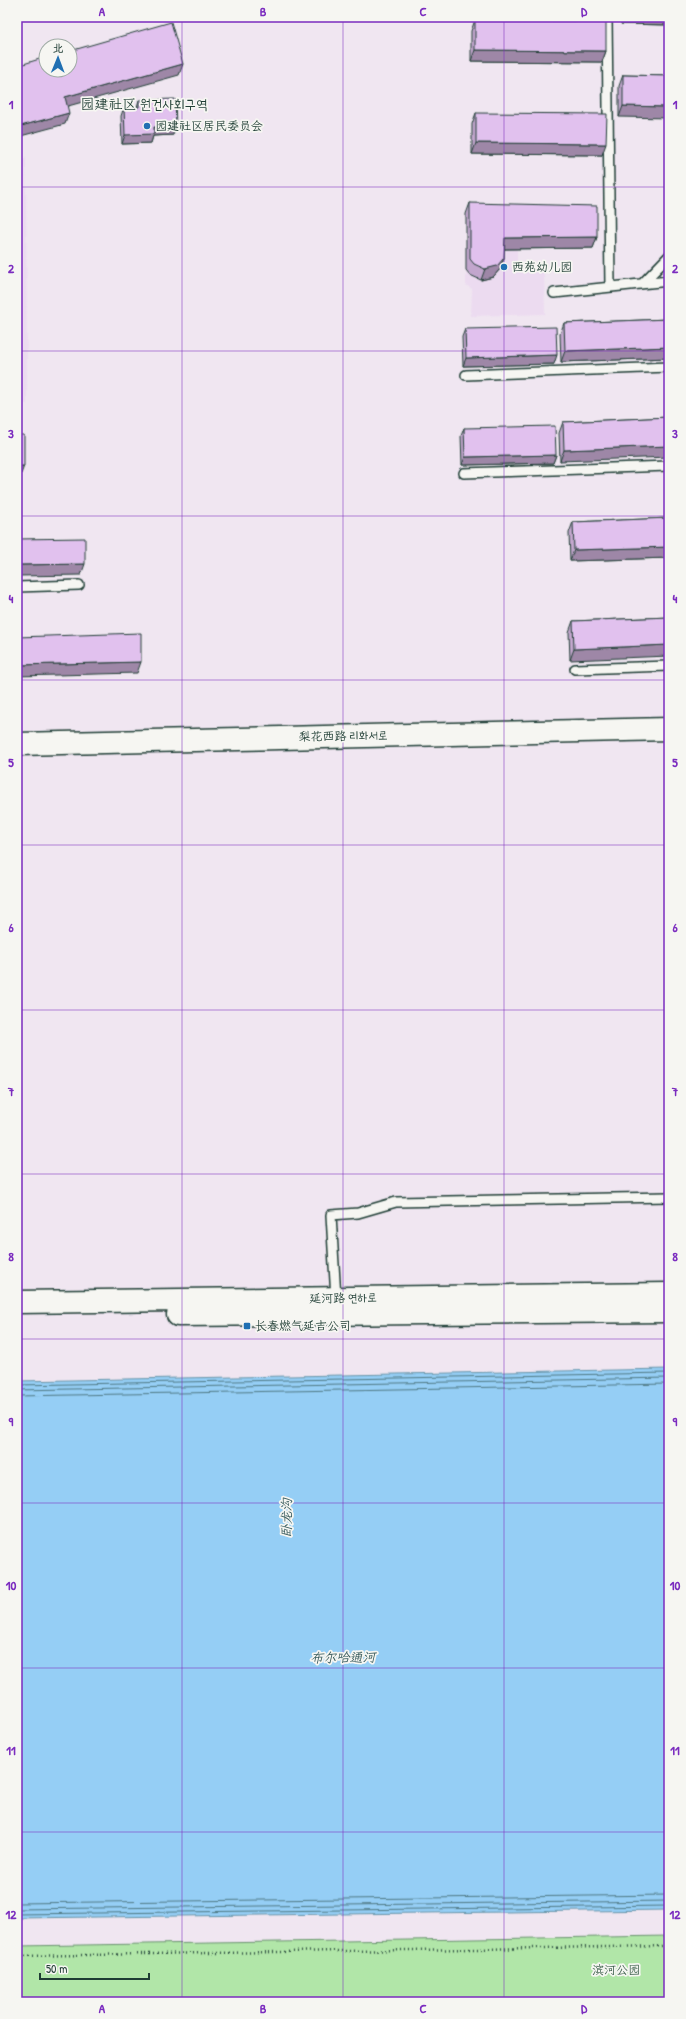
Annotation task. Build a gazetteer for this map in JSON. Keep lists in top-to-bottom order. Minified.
{"streets":{"main road":["梨花西路 리화서로","延河路 연하로"]},"districts":["园建社区 원건사회구역"],"water":["卧龙沟","布尔哈通河"],"parks":["滨河公园"],"places":{"other":["园建社区居民委员会","西苑幼儿园"],"transit":["长春燃气延吉公司"]},"scale_bar":"50 m","north":"top","grid":{"columns":["A","B","C","D"],"rows":["1","2","3","4","5","6","7","8","9","10","11","12"]}}
